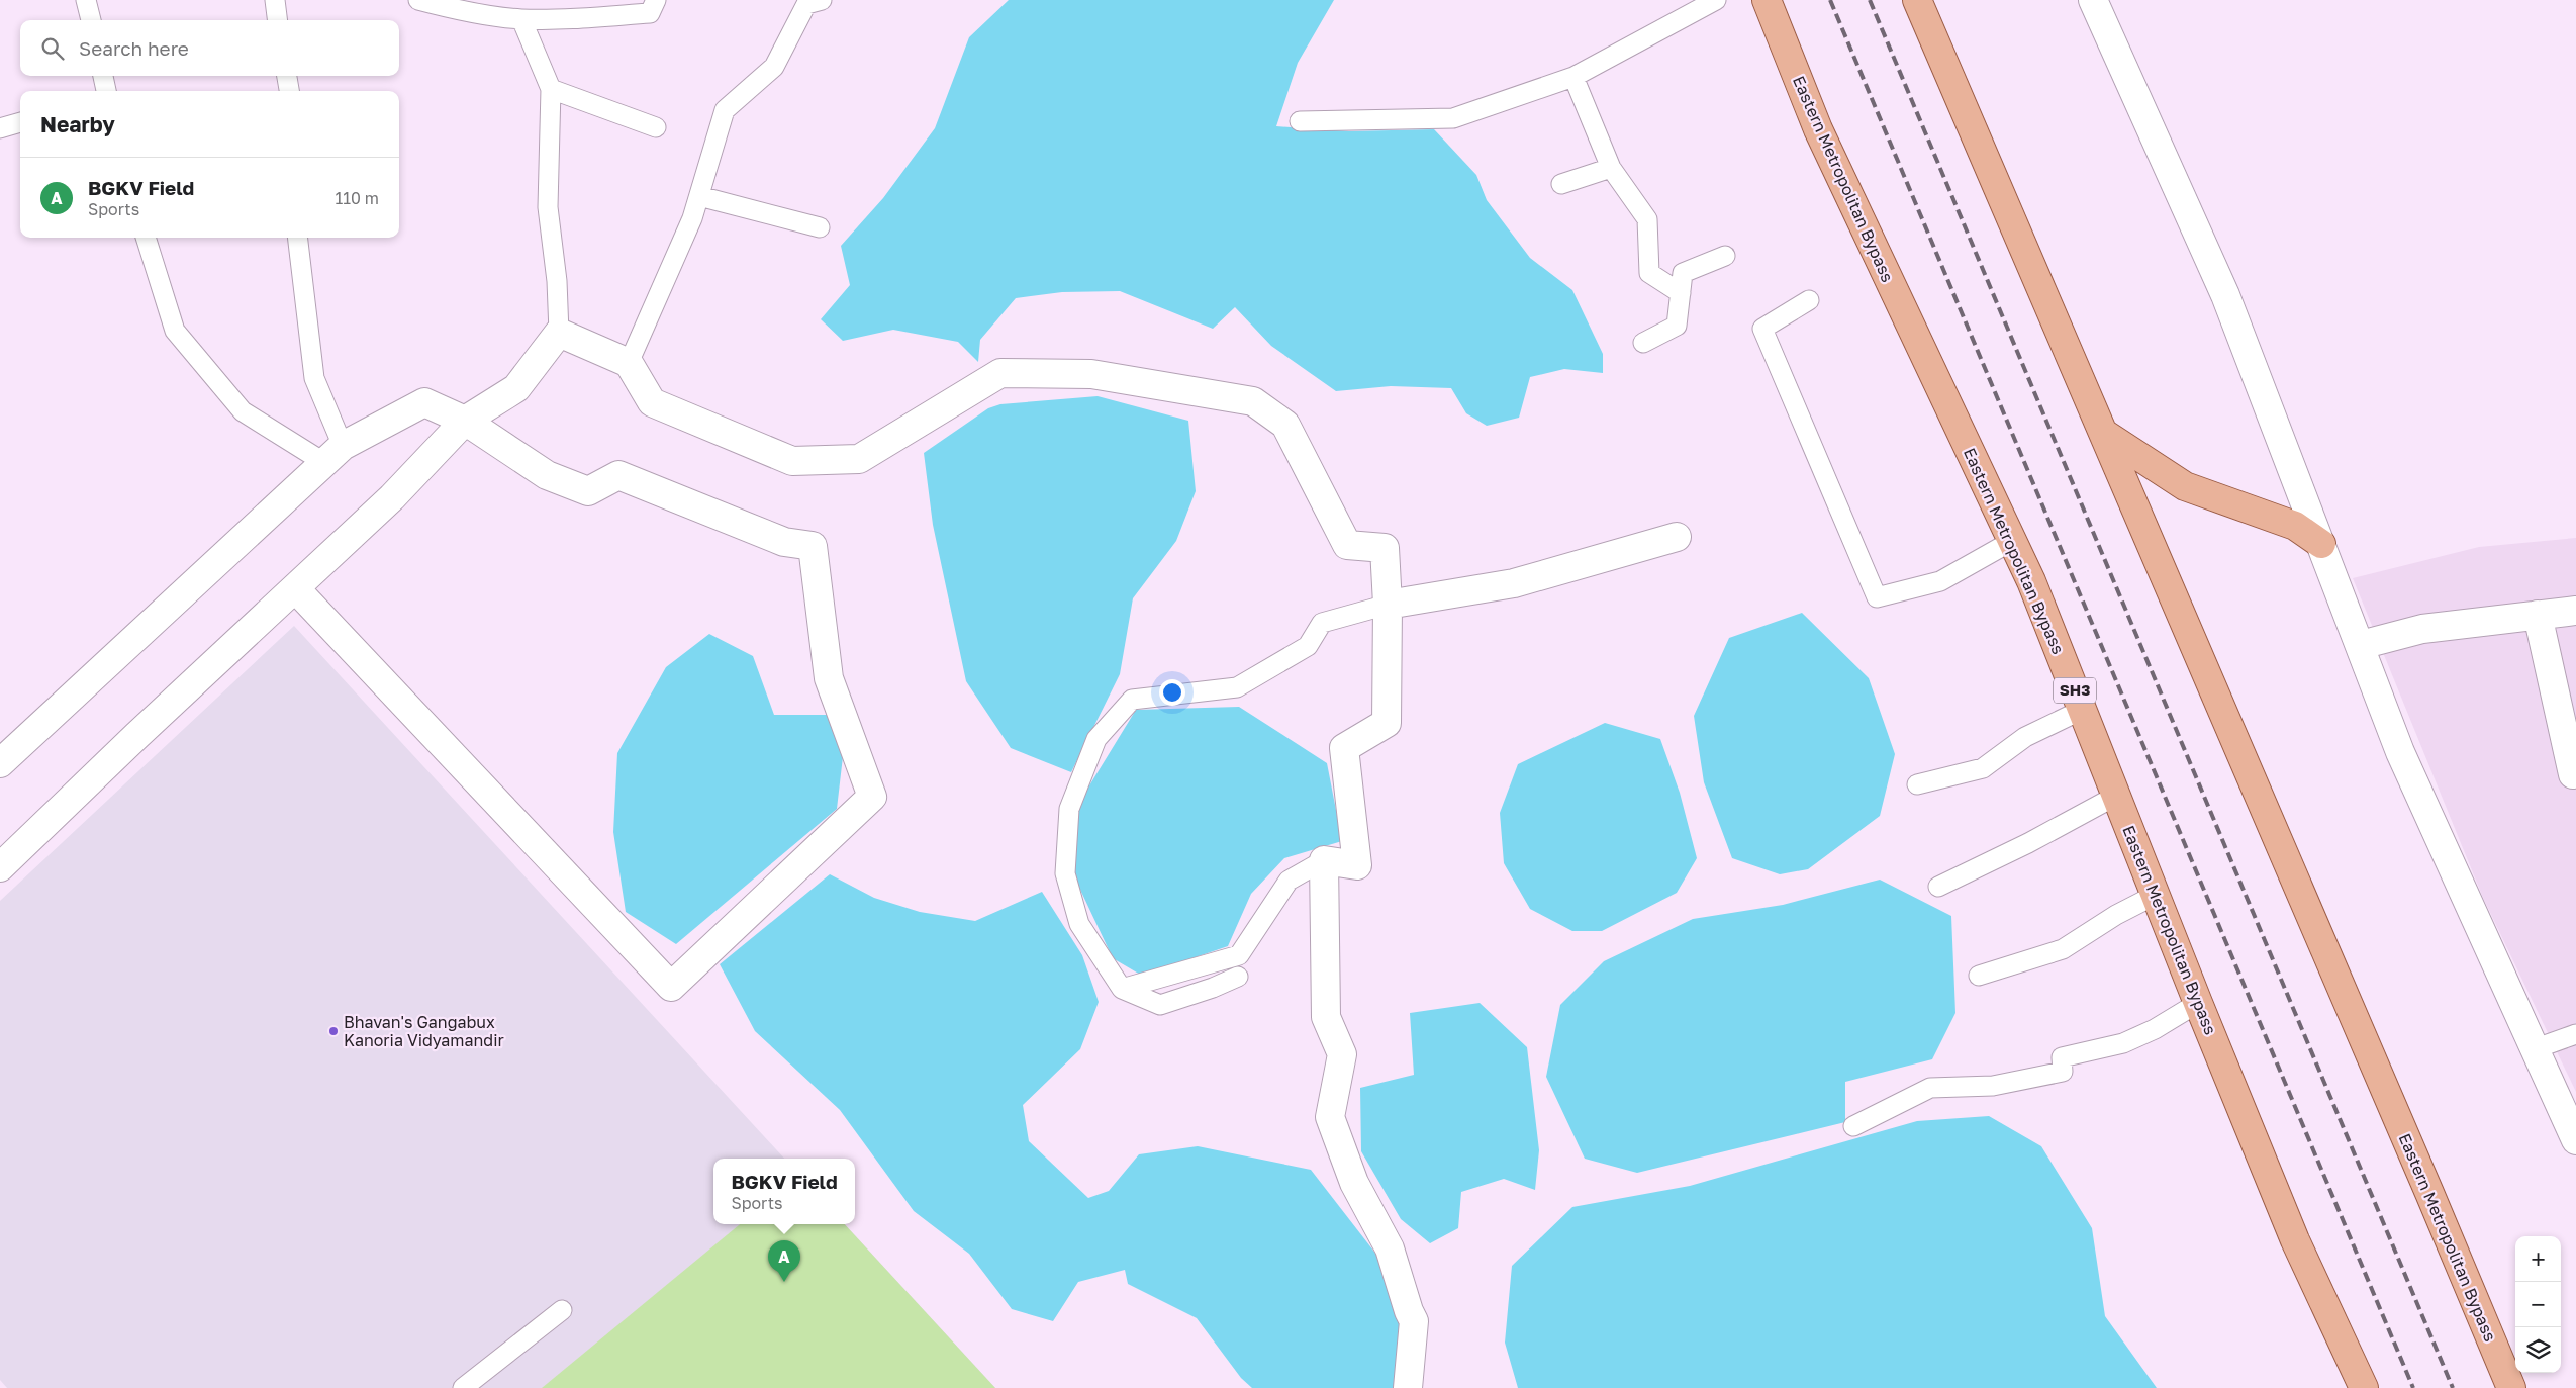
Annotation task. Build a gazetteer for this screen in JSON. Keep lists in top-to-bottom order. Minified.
{"streets":{"main road":["Eastern Metropolitan Bypass","SH3"]},"places":["Bhavan's Gangabux Kanoria Vidyamandir"],"page":{"search":"Search here","heading":"Nearby","list":[{"mark":"A","name":"BGKV Field","note":"Sports","value":"110 m"}],"popup":["BGKV Field","Sports"],"map_buttons":["+","−"],"pins":"A"}}
